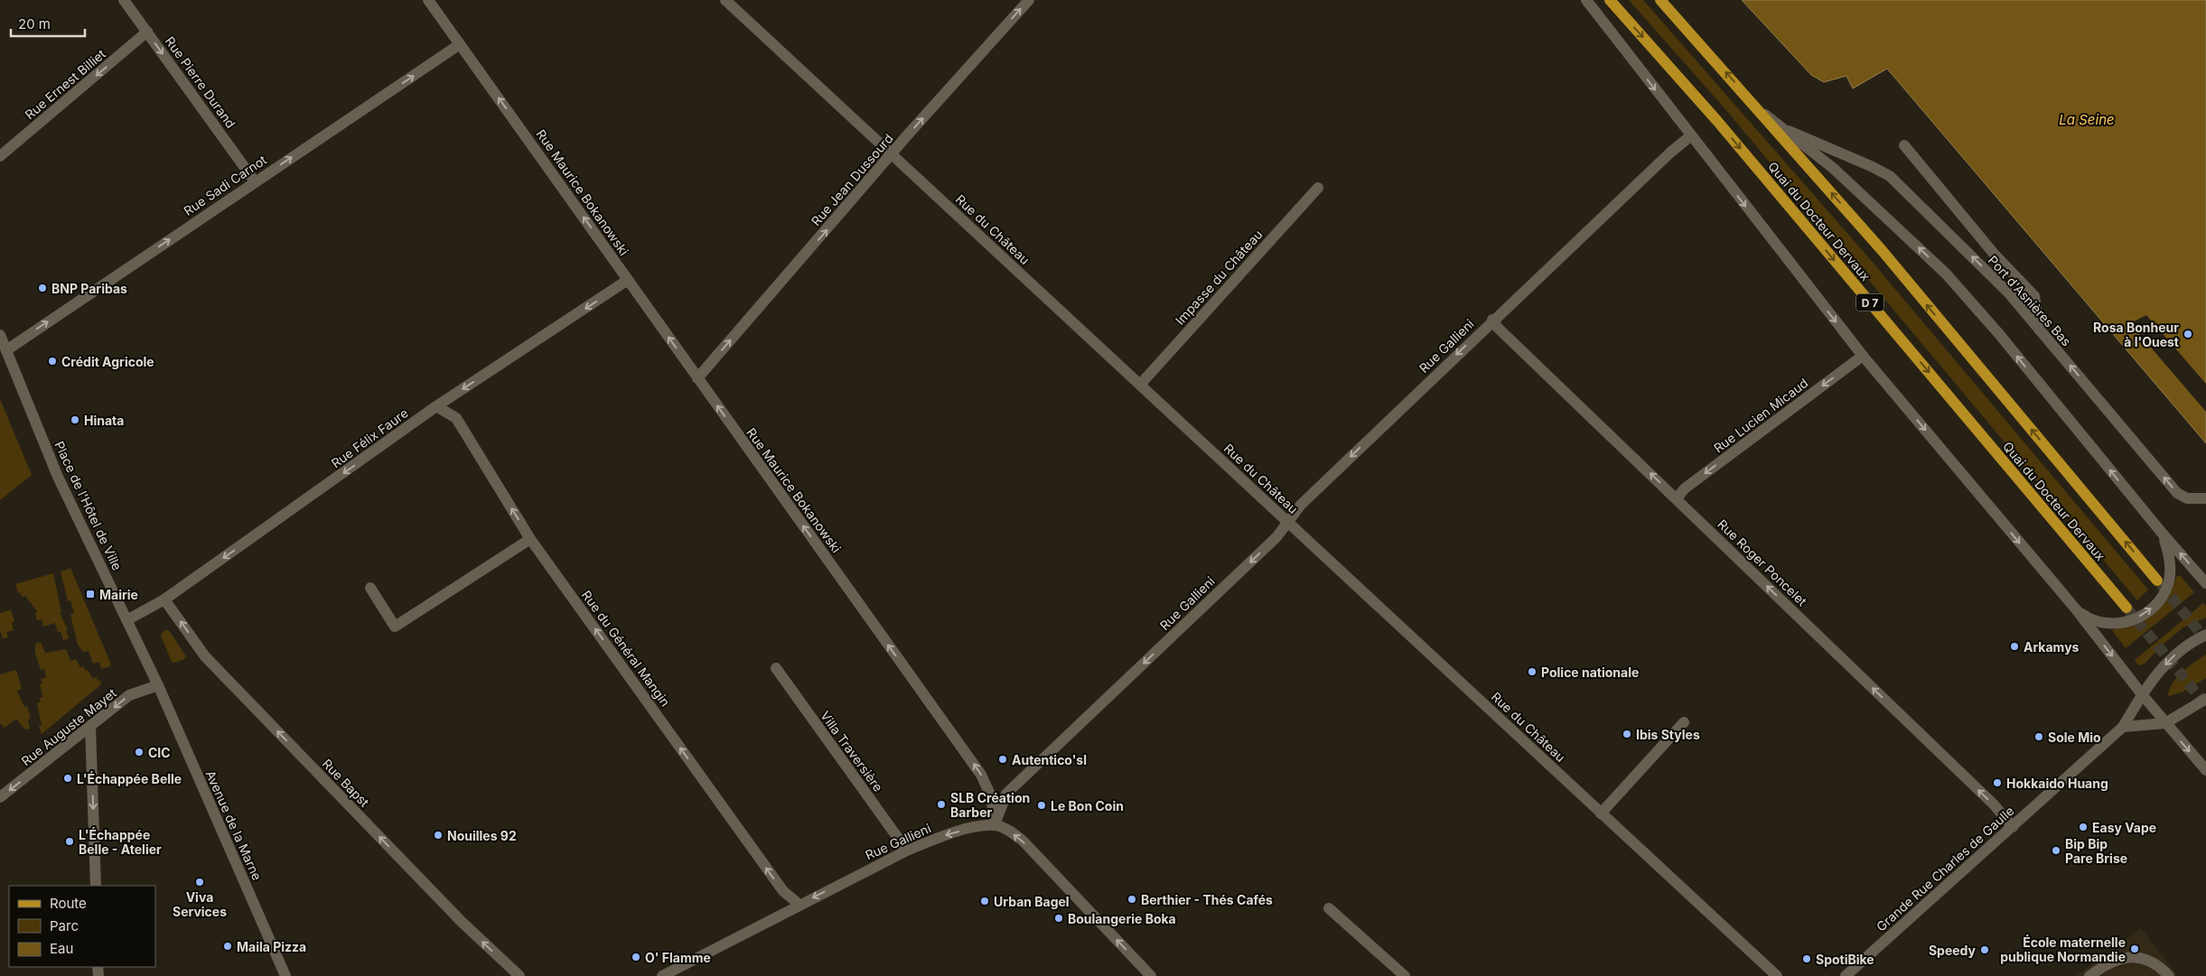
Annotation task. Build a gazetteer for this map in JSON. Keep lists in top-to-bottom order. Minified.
{"streets":{"main road":["Quai du Docteur Dervaux","D 7"],"street":["Rue Pierre Durand","Rue Ernest Billiet","Rue Jean Dussourd","Rue Sadi Carnot","Rue Maurice Bokanowski","Rue du Château","Impasse du Château","Port d'Asnières Bas","Rue Gallieni","Rue Lucien Micaud","Rue Félix Faure","Place de l'Hôtel de Ville","Rue Roger Poncelet","Rue du Général Mangin","Rue Auguste Mayet","Villa Traversière","Rue Bapst","Avenue de la Marne","Grande Rue Charles de Gaulle"]},"crossings":[["Rue Pierre Durand","Rue Ernest Billiet"],["Rue Pierre Durand","Rue Sadi Carnot"],["Rue Jean Dussourd","Rue Maurice Bokanowski"],["Rue Jean Dussourd","Rue du Château"],["Rue Sadi Carnot","Rue Maurice Bokanowski"],["Rue Sadi Carnot","Place de l'Hôtel de Ville"],["Rue Maurice Bokanowski","Rue Gallieni"],["Rue Maurice Bokanowski","Rue Félix Faure"],["Rue du Château","Impasse du Château"],["Rue du Château","Rue Gallieni"],["Rue Gallieni","Rue Roger Poncelet"],["Rue Gallieni","Rue du Général Mangin"],["Rue Gallieni","Villa Traversière"],["Rue Lucien Micaud","Rue Roger Poncelet"],["Rue Félix Faure","Place de l'Hôtel de Ville"],["Rue Félix Faure","Rue du Général Mangin"],["Rue Félix Faure","Rue Bapst"],["Place de l'Hôtel de Ville","Rue Auguste Mayet"],["Place de l'Hôtel de Ville","Avenue de la Marne"],["Rue Roger Poncelet","Grande Rue Charles de Gaulle"],["Rue Auguste Mayet","Avenue de la Marne"]],"one_way":["Rue Pierre Durand","Rue Ernest Billiet","Rue Jean Dussourd","Rue Sadi Carnot","Rue Maurice Bokanowski","Rue Gallieni","Rue Lucien Micaud","Rue Félix Faure","Rue Roger Poncelet","Rue du Général Mangin","Rue Auguste Mayet","Rue Bapst"],"water":["La Seine"],"places":{"other":["BNP Paribas","Rosa Bonheur à l'Ouest","Crédit Agricole","Hinata","Arkamys","Police nationale","Ibis Styles","Sole Mio","CIC","Autentico'sl","L'Échappée Belle","Hokkaido Huang","SLB Création Barber","Le Bon Coin","Easy Vape","Nouilles 92","L'Échappée Belle - Atelier","Bip Bip Pare Brise","Viva Services","Berthier - Thés Cafés","Urban Bagel","Boulangerie Boka","Maila Pizza","École maternelle publique Normandie","Speedy","O' Flamme","SpotiBike"],"transit":["Mairie"]},"legend":["Route","Parc","Eau"],"scale_bar":"20 m"}
